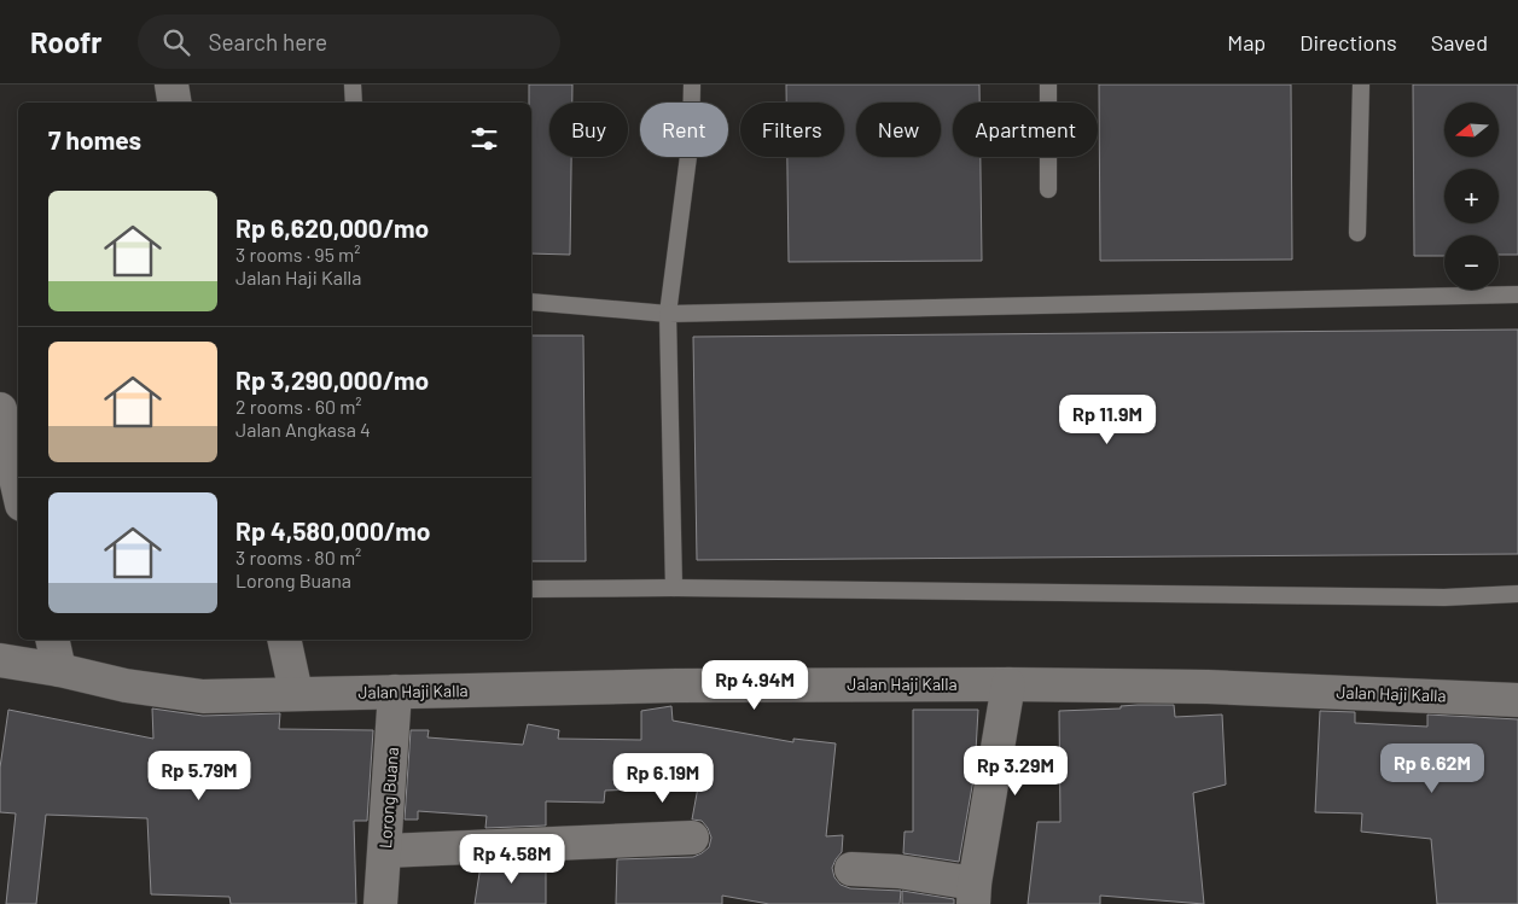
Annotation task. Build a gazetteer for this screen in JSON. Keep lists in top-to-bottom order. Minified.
{"streets":{"street":["Jalan Haji Kalla","Lorong Buana"]},"crossings":[["Jalan Haji Kalla","Lorong Buana"]],"north":"left","page":{"header":"Roofr","search":"Search here","nav":["Map","Directions","Saved"],"map_buttons":["+","−"],"chip":["Buy","Rent","Filters","New","Apartment"],"heading":"7 homes","list":[{"name":"Rp 6,620,000/mo","note":"3 rooms · 95 m² · Jalan Haji Kalla"},{"name":"Rp 3,290,000/mo","note":"2 rooms · 60 m² · Jalan Angkasa 4"},{"name":"Rp 4,580,000/mo","note":"3 rooms · 80 m² · Lorong Buana"}],"price":["Rp 11.9M","Rp 4.94M","Rp 6.62M","Rp 3.29M","Rp 5.79M","Rp 6.19M","Rp 4.58M"]}}
